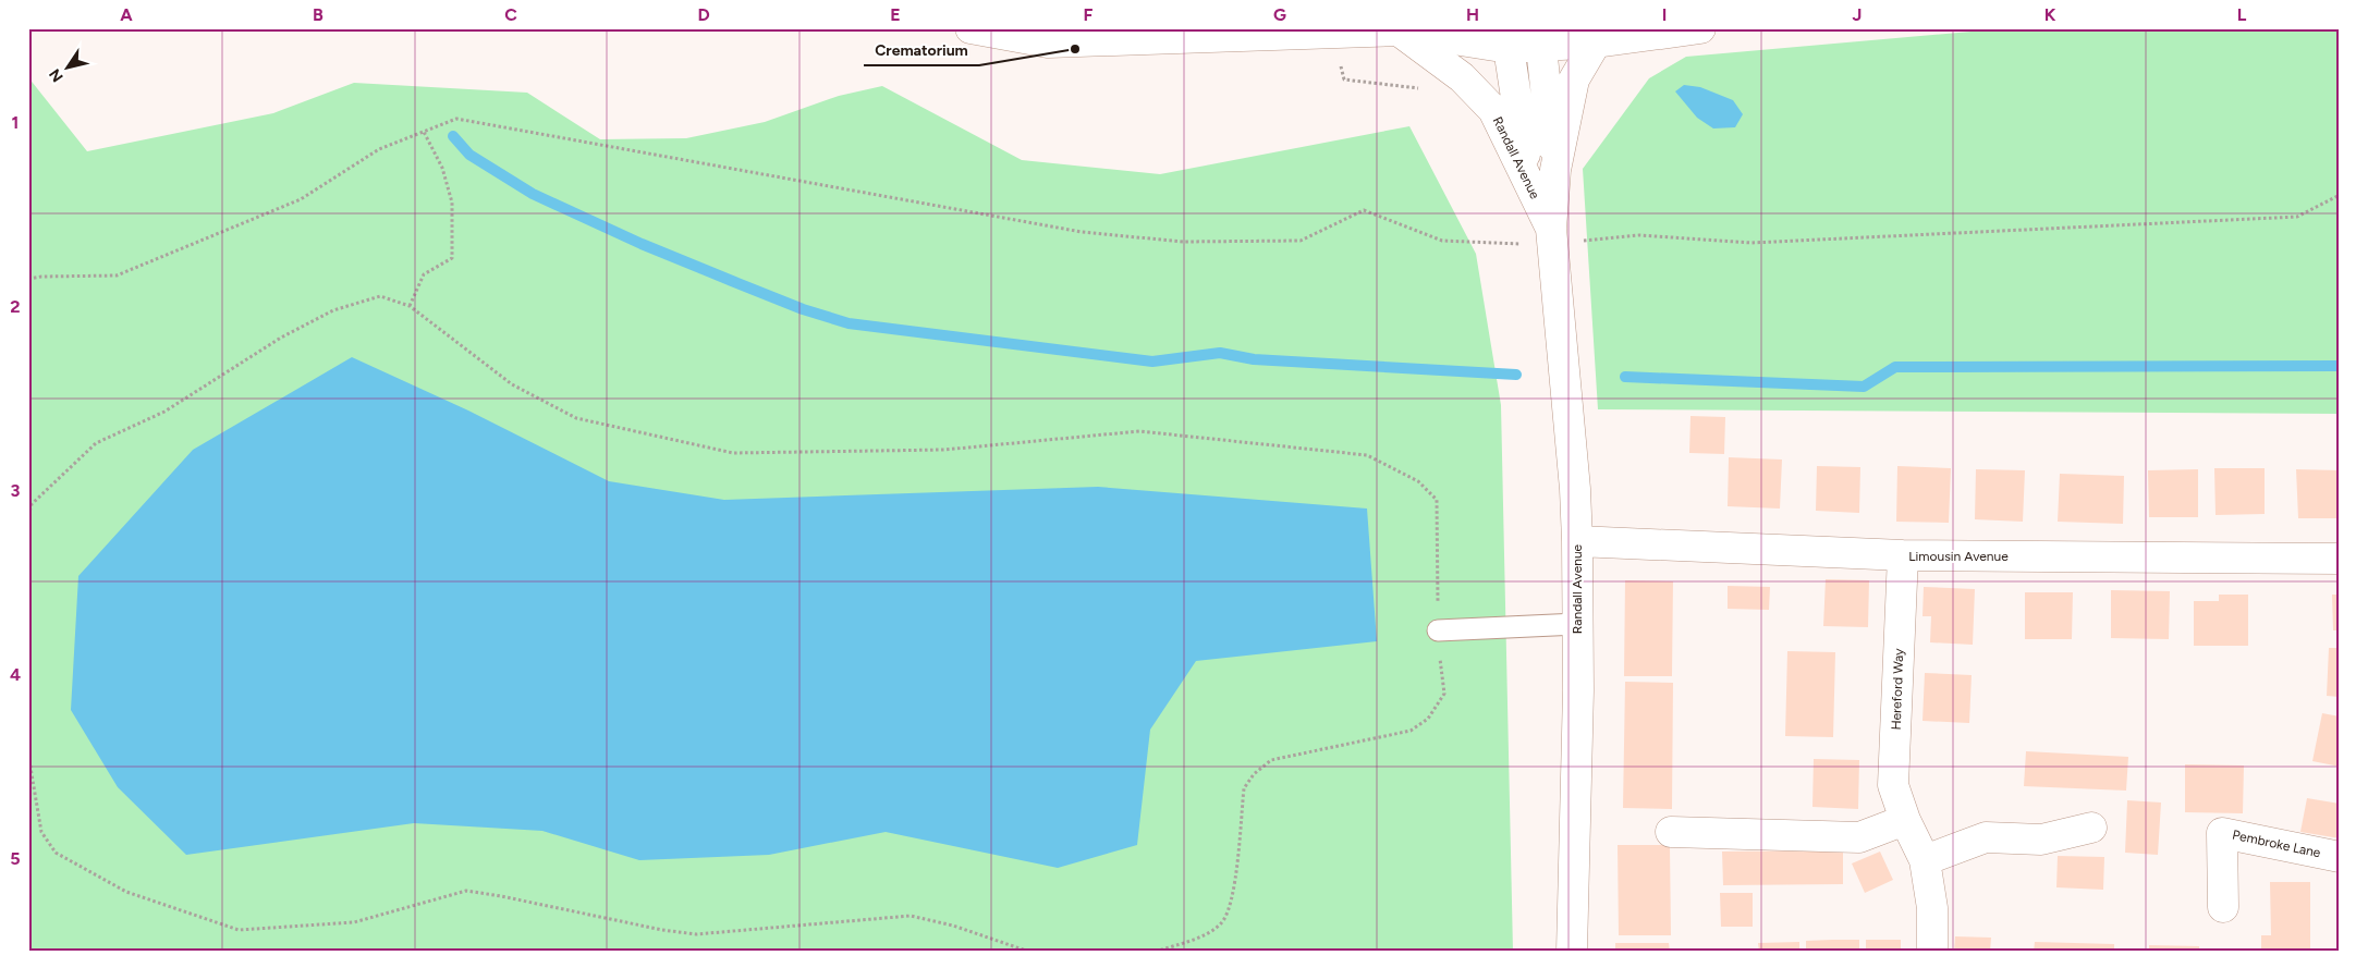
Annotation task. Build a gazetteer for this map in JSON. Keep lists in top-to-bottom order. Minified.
{"streets":{"street":["Randall Avenue","Limousin Avenue","Hereford Way","Pembroke Lane"]},"crossings":[["Randall Avenue","Limousin Avenue"],["Limousin Avenue","Hereford Way"]],"places":["Crematorium"],"north":"bottom left","grid":{"columns":["A","B","C","D","E","F","G","H","I","J","K","L"],"rows":["1","2","3","4","5"]}}
